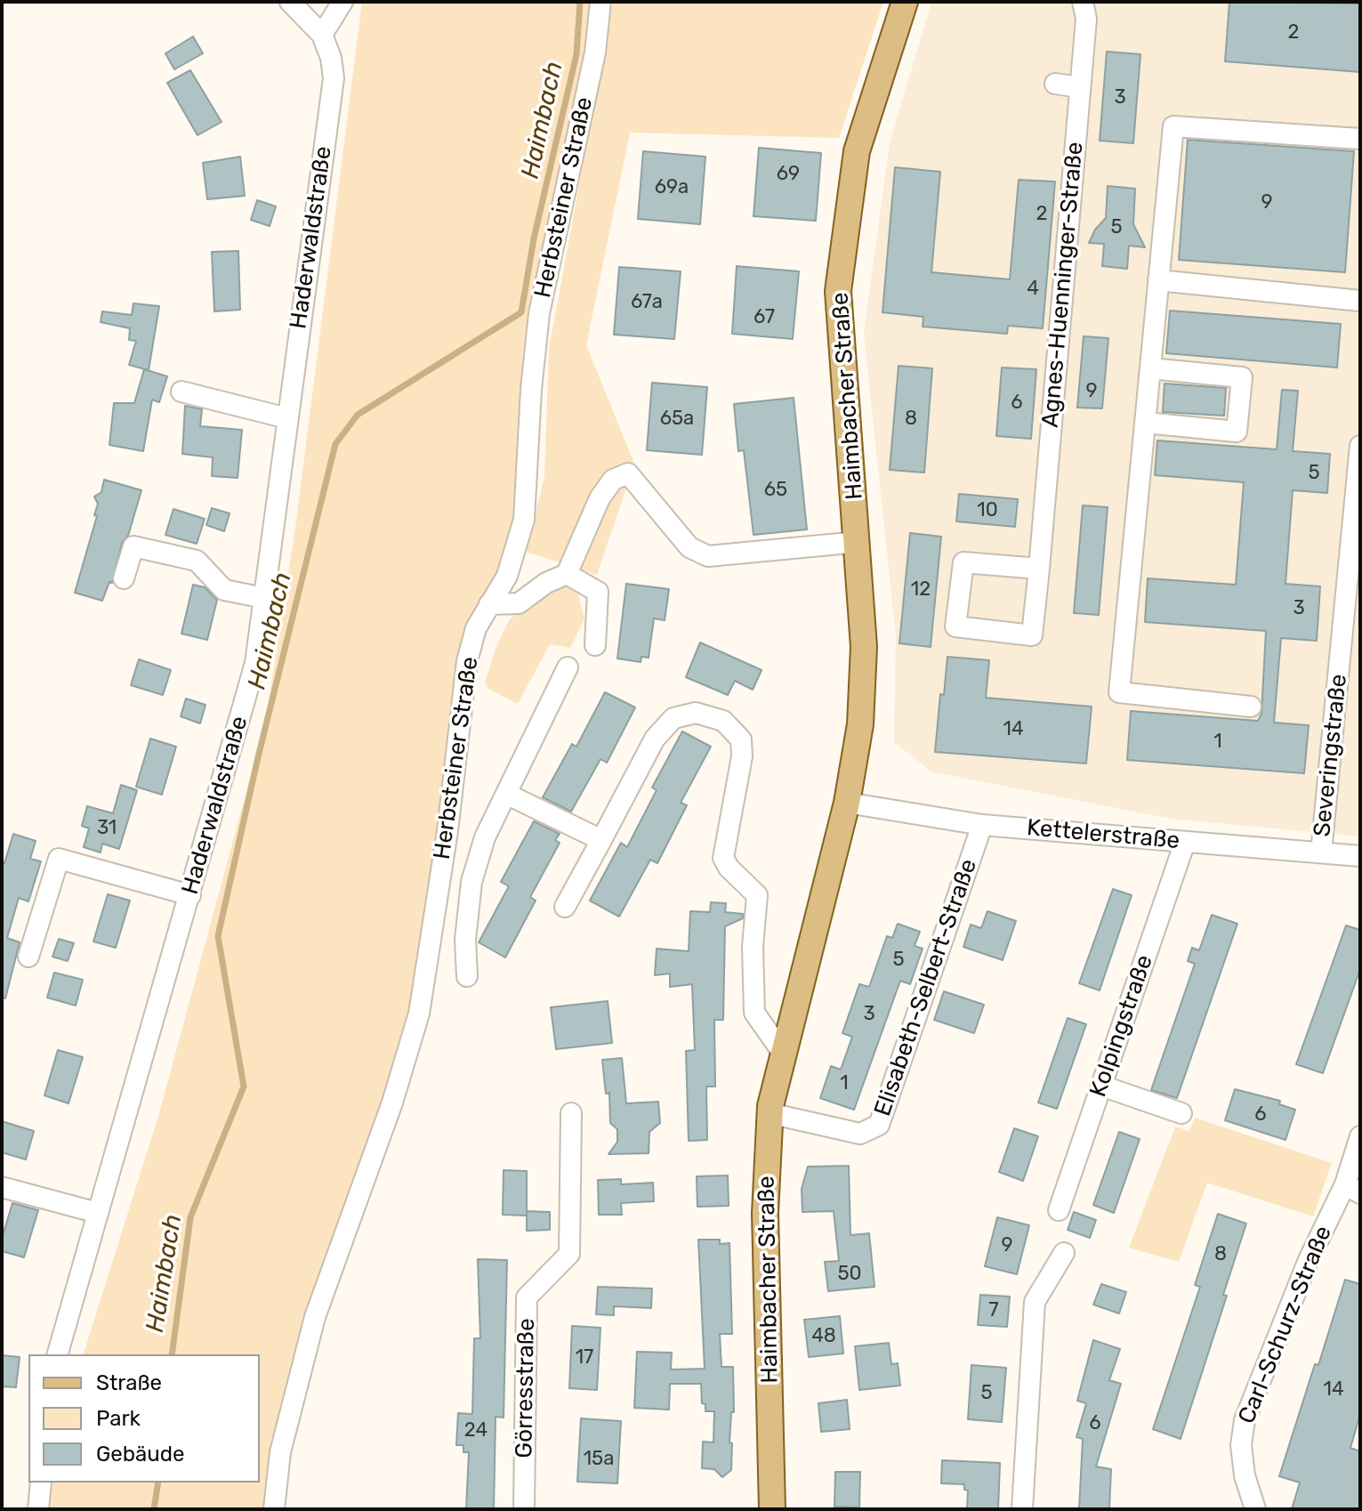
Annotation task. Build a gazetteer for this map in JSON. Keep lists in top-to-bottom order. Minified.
{"streets":{"main road":["Haimbacher Straße"],"street":["Herbsteiner Straße","Haderwaldstraße","Agnes-Huenninger-Straße","Severingstraße","Kettelerstraße","Elisabeth-Selbert-Straße","Kolpingstraße","Carl-Schurz-Straße","Görresstraße"]},"crossings":[["Haimbacher Straße","Kettelerstraße"],["Haimbacher Straße","Elisabeth-Selbert-Straße"],["Severingstraße","Kettelerstraße"],["Kettelerstraße","Elisabeth-Selbert-Straße"],["Kettelerstraße","Kolpingstraße"]],"water":["Haimbach"],"house_numbers":["2","3","69","69a","9","2","5","4","67a","67","9","6","65a","8","5","65","10","12","3","14","1","31","5","3","1","6","9","8","50","7","48","17","14","5","6","24","15a"],"legend":["Straße","Park","Gebäude"]}
